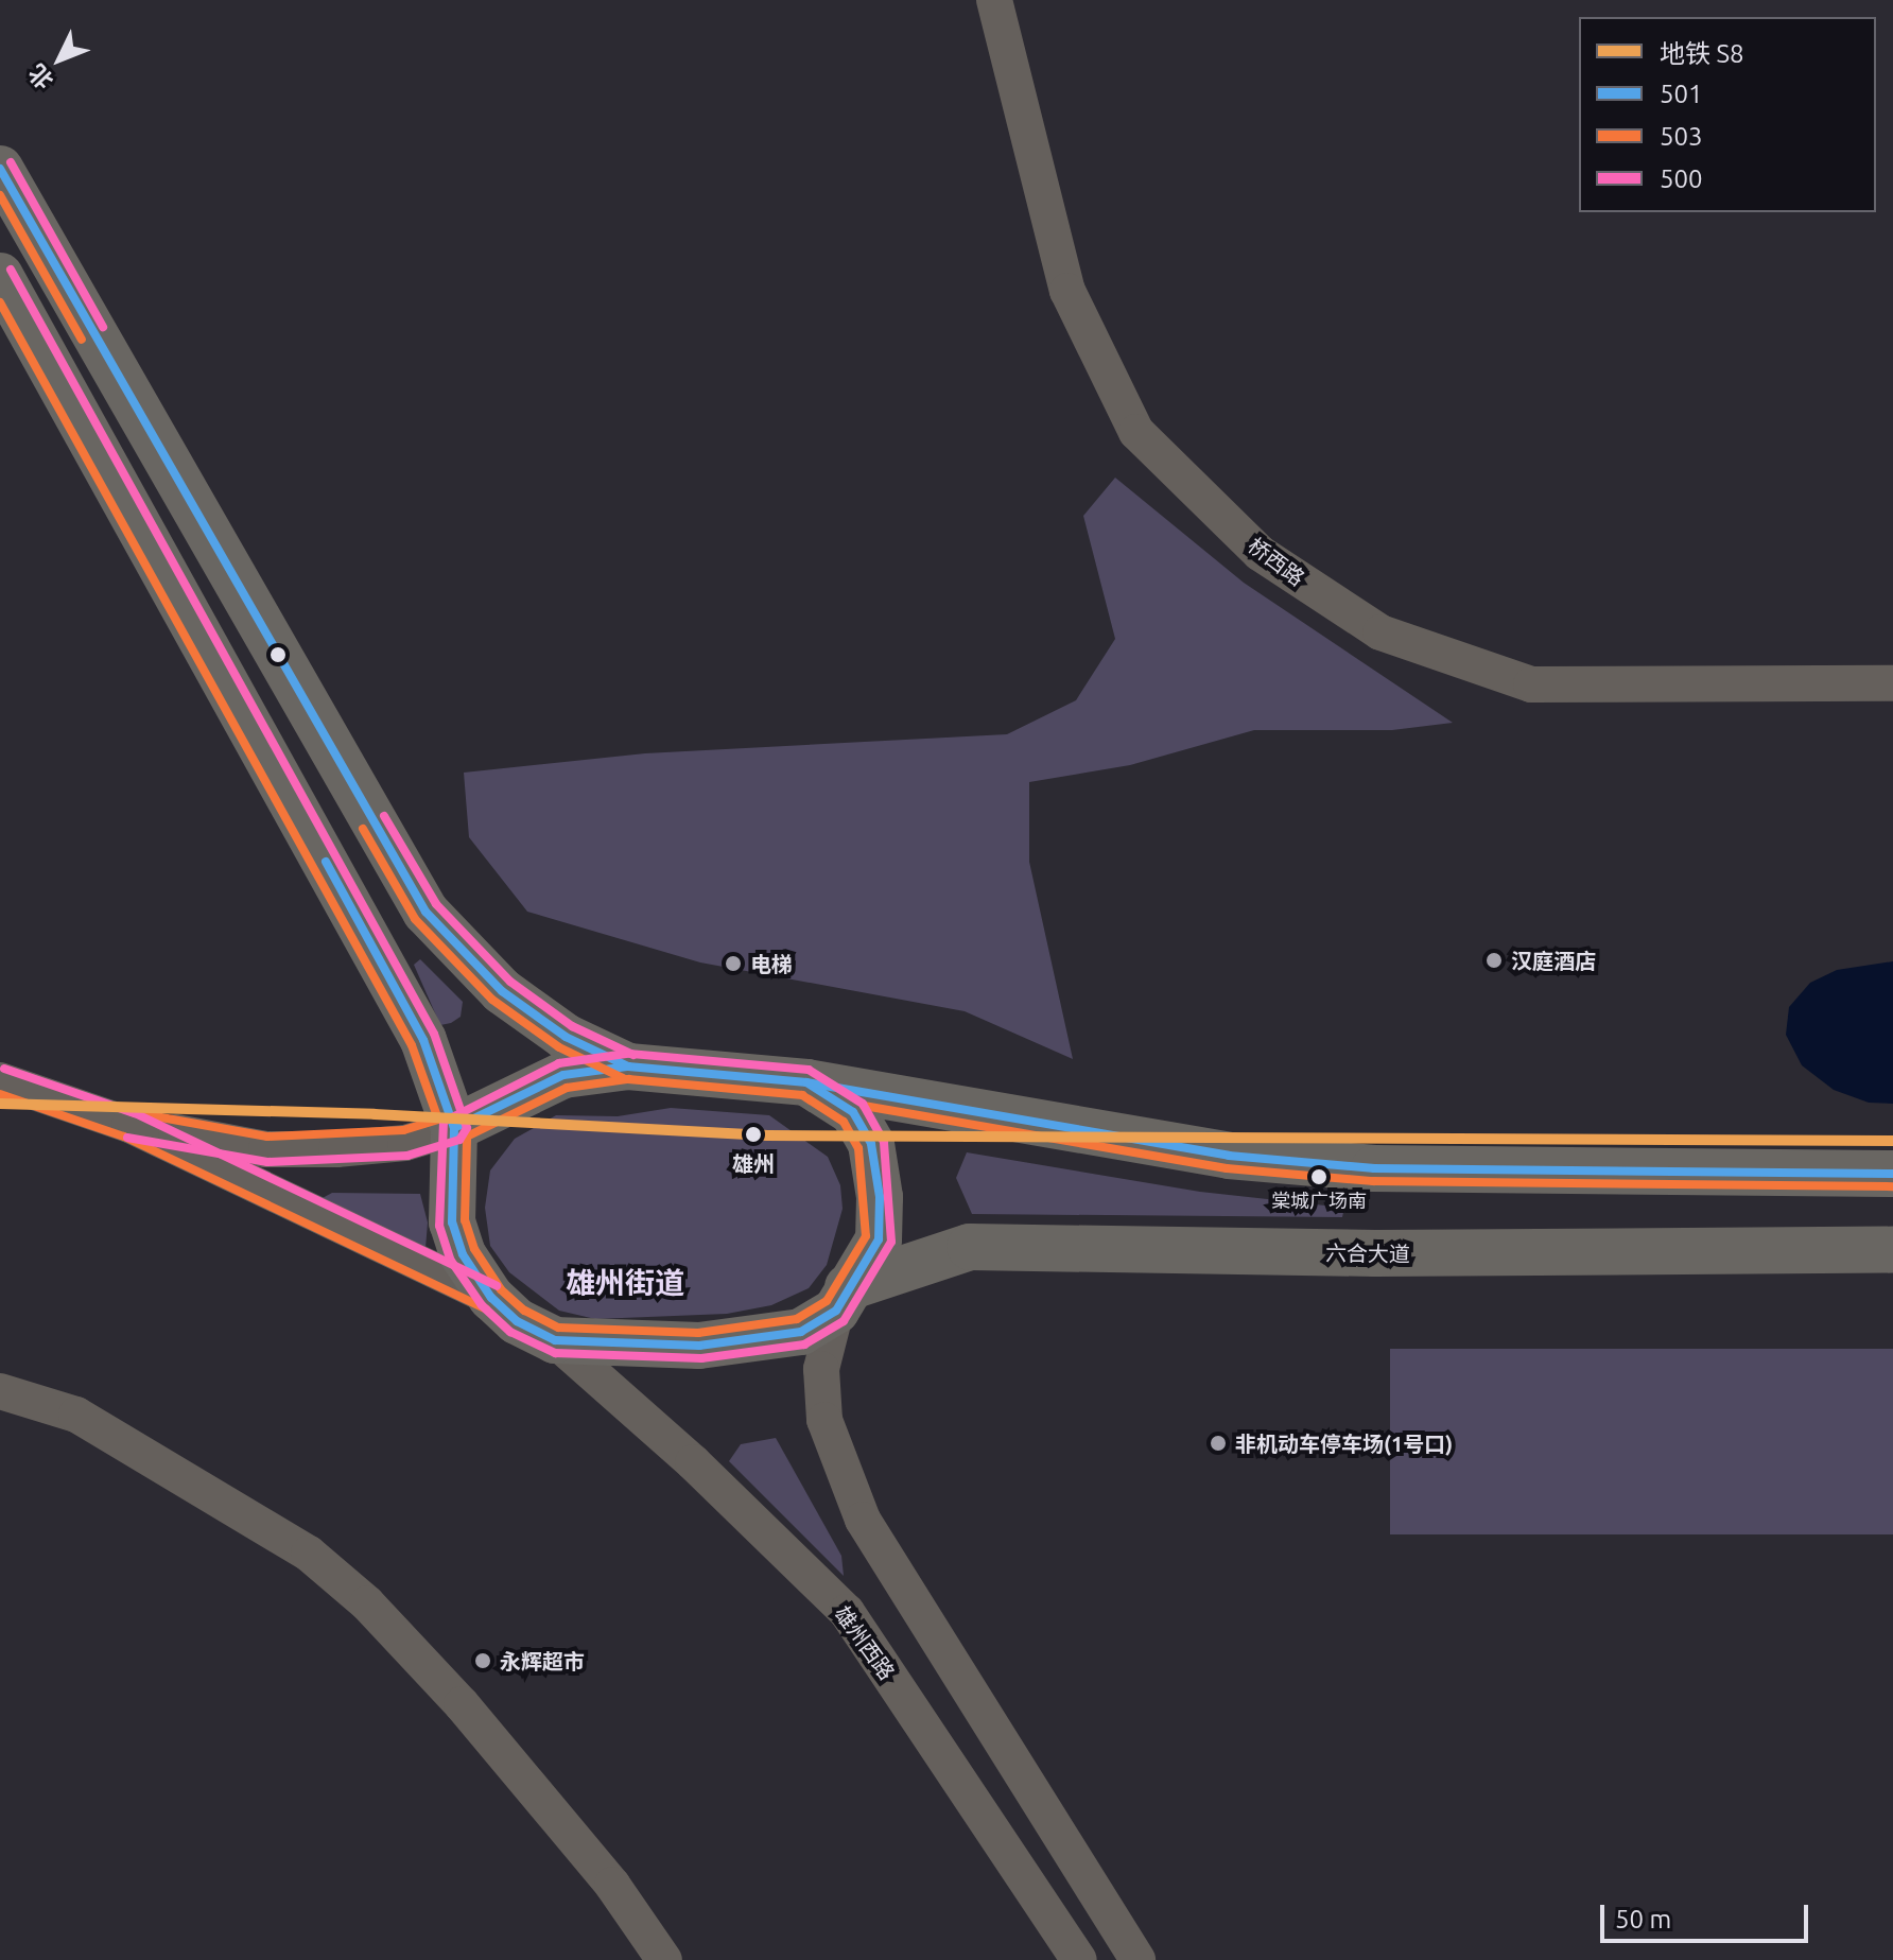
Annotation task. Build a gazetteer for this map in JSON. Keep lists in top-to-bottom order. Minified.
{"streets":{"highway":["六合大道"],"main road":["桥西路","雄州西路"]},"districts":["雄州街道"],"places":["汉庭酒店","电梯","雄州","棠城广场南","非机动车停车场(1号口)","永辉超市"],"lines":["transit line 500","transit line 501","transit line 503","metro line S8"],"legend":["地铁 S8","501","503","500"],"scale_bar":"50 m","north":"bottom left"}
